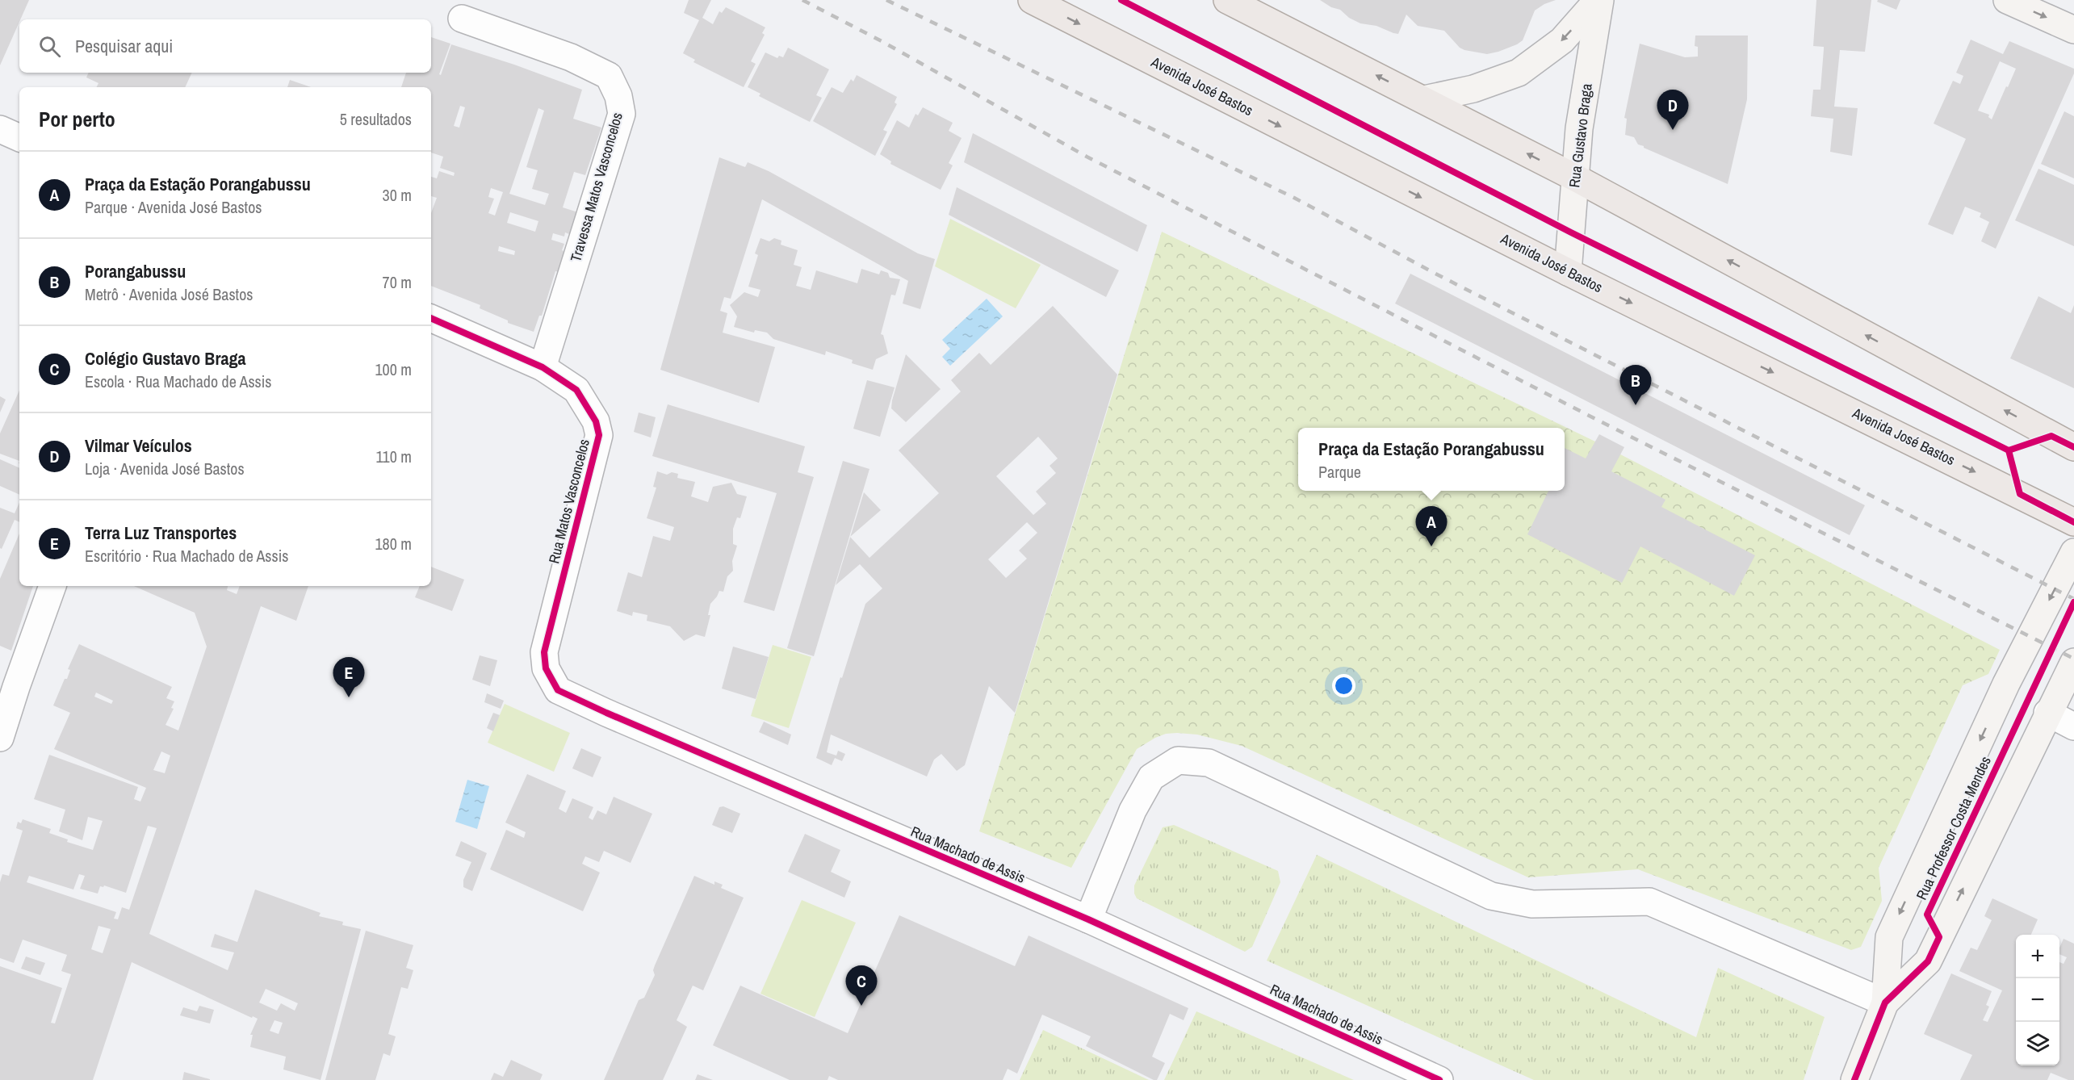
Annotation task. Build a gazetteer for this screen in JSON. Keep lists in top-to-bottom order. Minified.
{"streets":{"main road":["Avenida José Bastos"],"street":["Rua Gustavo Braga","Travessa Matos Vasconcelos","Rua Matos Vasconcelos","Rua Professor Costa Mendes","Rua Machado de Assis"]},"crossings":[["Avenida José Bastos","Rua Gustavo Braga"],["Travessa Matos Vasconcelos","Rua Matos Vasconcelos"],["Rua Matos Vasconcelos","Rua Machado de Assis"]],"one_way":["Rua Gustavo Braga"],"page":{"search":"Pesquisar aqui","heading":["Por perto","5 resultados"],"pins":["D","B","A","E","C"],"list":[{"mark":"A","name":"Praça da Estação Porangabussu","note":"Parque · Avenida José Bastos","value":"30 m"},{"mark":"B","name":"Porangabussu","note":"Metrô · Avenida José Bastos","value":"70 m"},{"mark":"C","name":"Colégio Gustavo Braga","note":"Escola · Rua Machado de Assis","value":"100 m"},{"mark":"D","name":"Vilmar Veículos","note":"Loja · Avenida José Bastos","value":"110 m"},{"mark":"E","name":"Terra Luz Transportes","note":"Escritório · Rua Machado de Assis","value":"180 m"}],"popup":["Praça da Estação Porangabussu","Parque"],"map_buttons":["+","−"]}}
